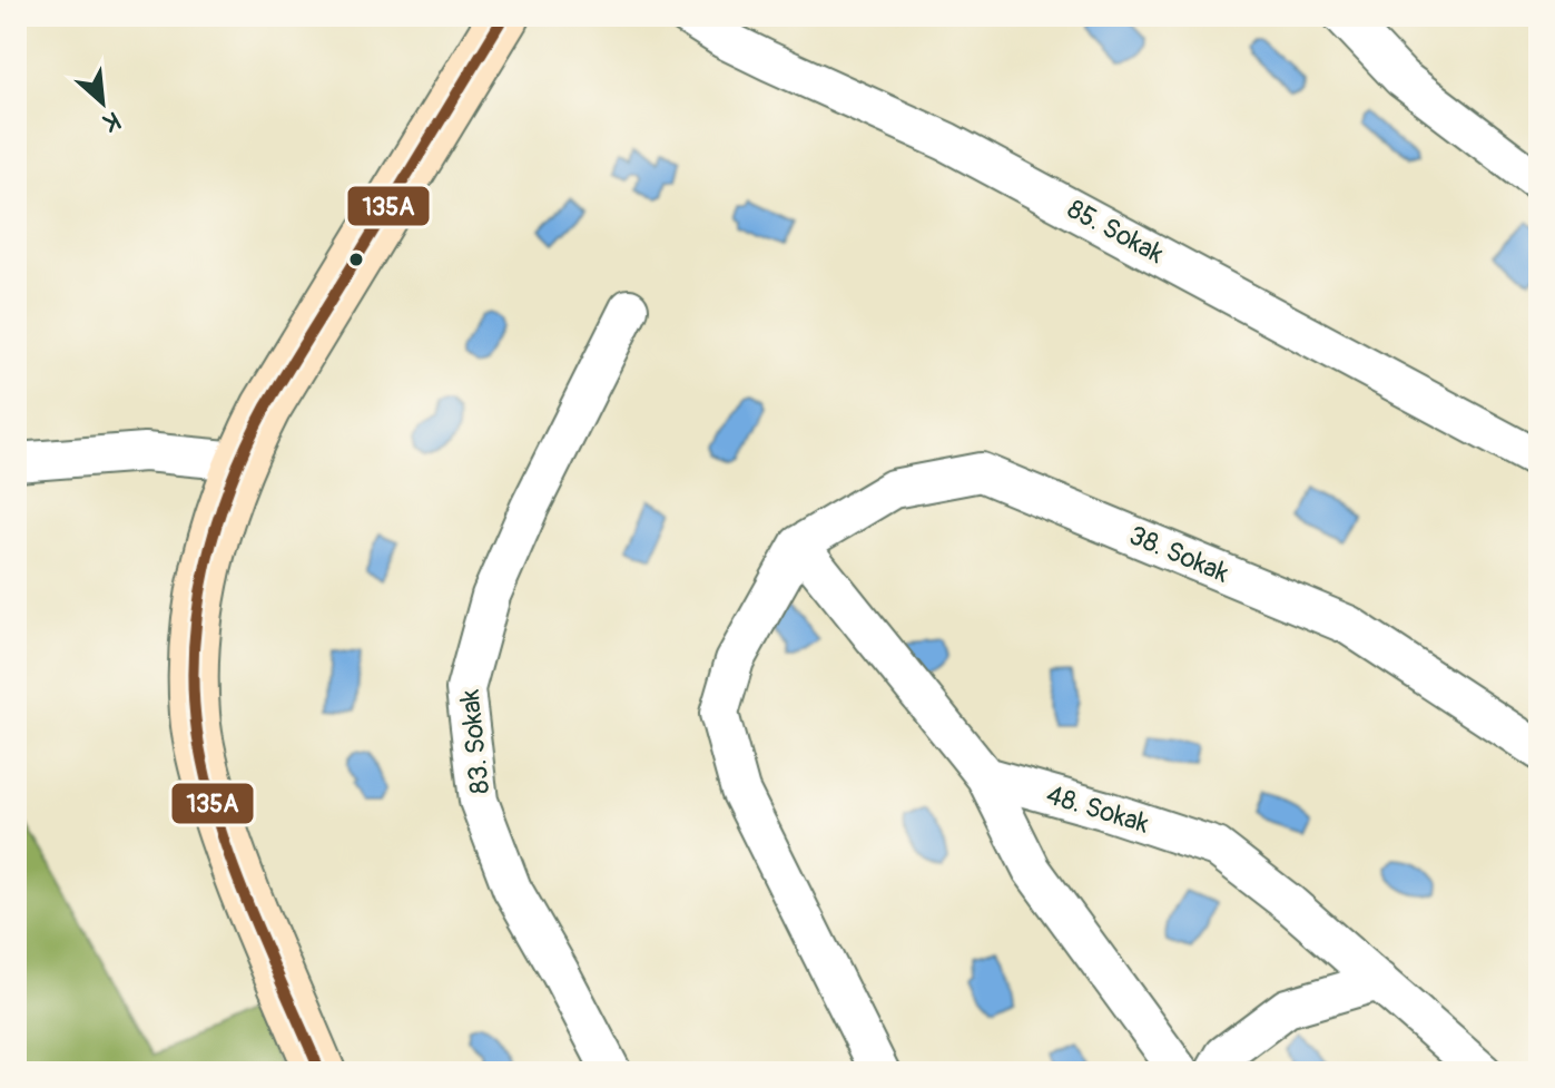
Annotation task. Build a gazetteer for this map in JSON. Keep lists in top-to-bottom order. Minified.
{"streets":{"street":["85. Sokak","38. Sokak","83. Sokak","48. Sokak"]},"lines":["transit line 135A"],"north":"bottom right"}
